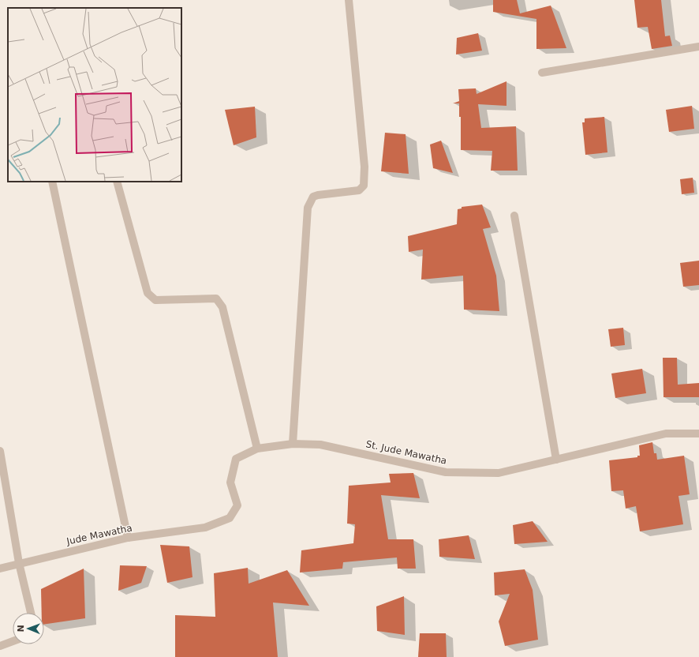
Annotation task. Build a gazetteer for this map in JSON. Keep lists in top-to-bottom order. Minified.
{"streets":{"street":["St. Jude Mawatha","Jude Mawatha"]},"crossings":[["St. Jude Mawatha","Jude Mawatha"]],"north":"left"}
